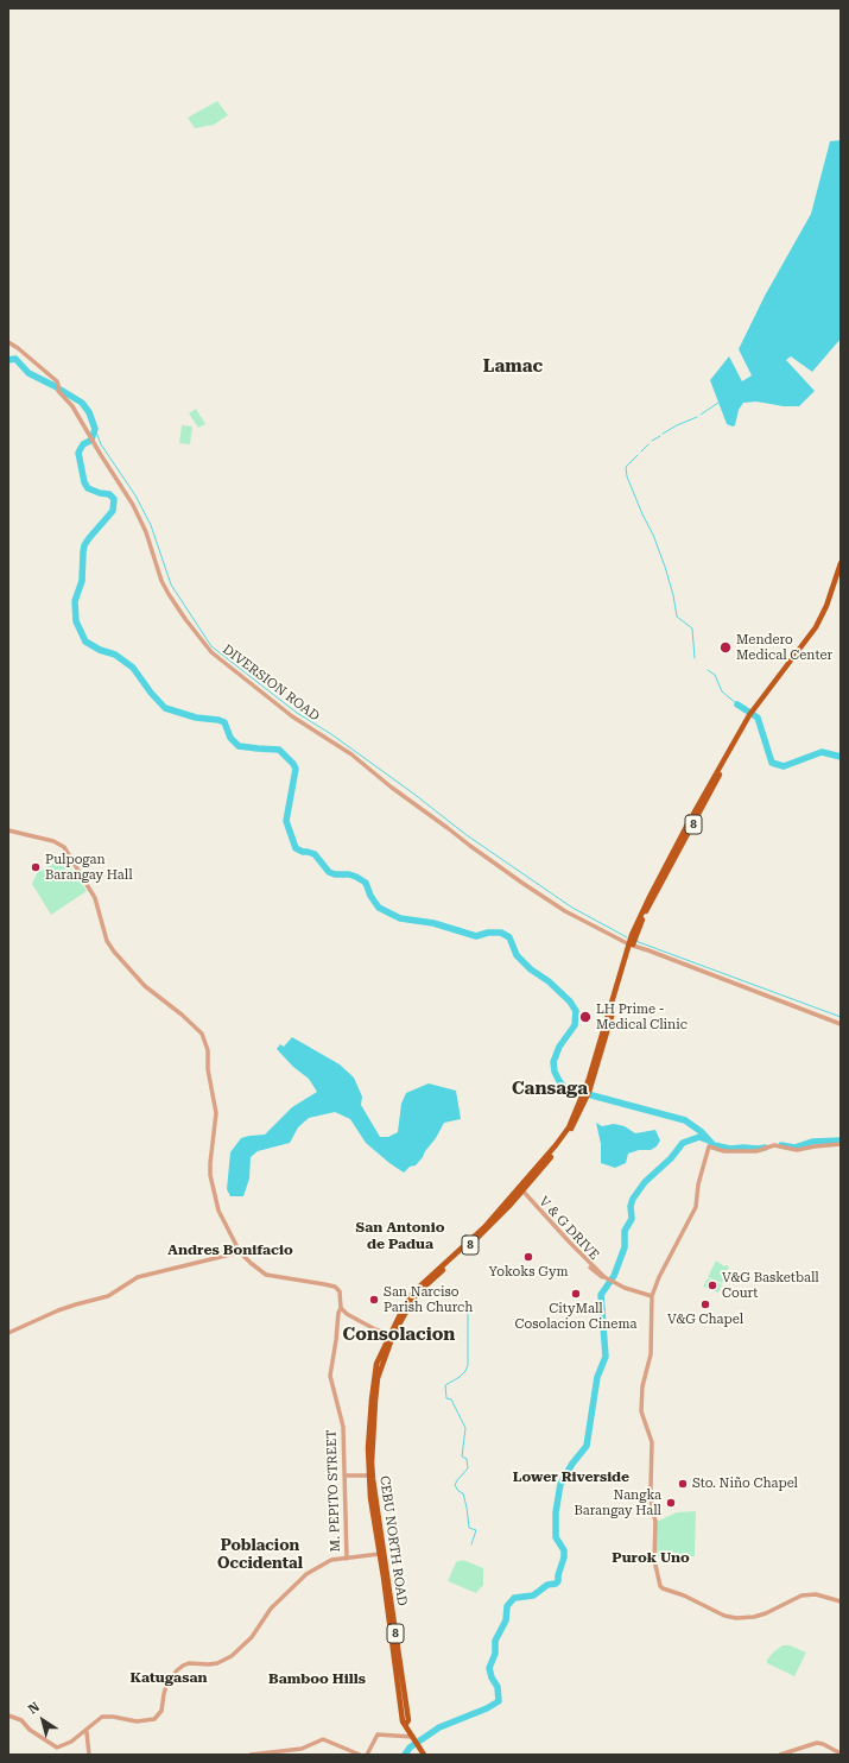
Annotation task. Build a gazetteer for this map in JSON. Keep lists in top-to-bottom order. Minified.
{"streets":{"main road":["8","CEBU NORTH ROAD"],"street":["DIVERSION ROAD","V & G DRIVE","M. PEPITO STREET"]},"crossings":[["DIVERSION ROAD","CEBU NORTH ROAD"],["8","CEBU NORTH ROAD"],["V & G DRIVE","CEBU NORTH ROAD"]],"districts":["Lamac","Cansaga","San Antonio de Padua","Andres Bonifacio","Consolacion","Lower Riverside","Poblacion Occidental","Purok Uno","Katugasan","Bamboo Hills"],"places":["Mendero Medical Center","Pulpogan Barangay Hall","LH Prime - Medical Clinic","Yokoks Gym","V&G Basketball Court","CityMall Cosolacion Cinema","San Narciso Parish Church","V&G Chapel","Sto. Niño Chapel","Nangka Barangay Hall"],"north":"top left"}
